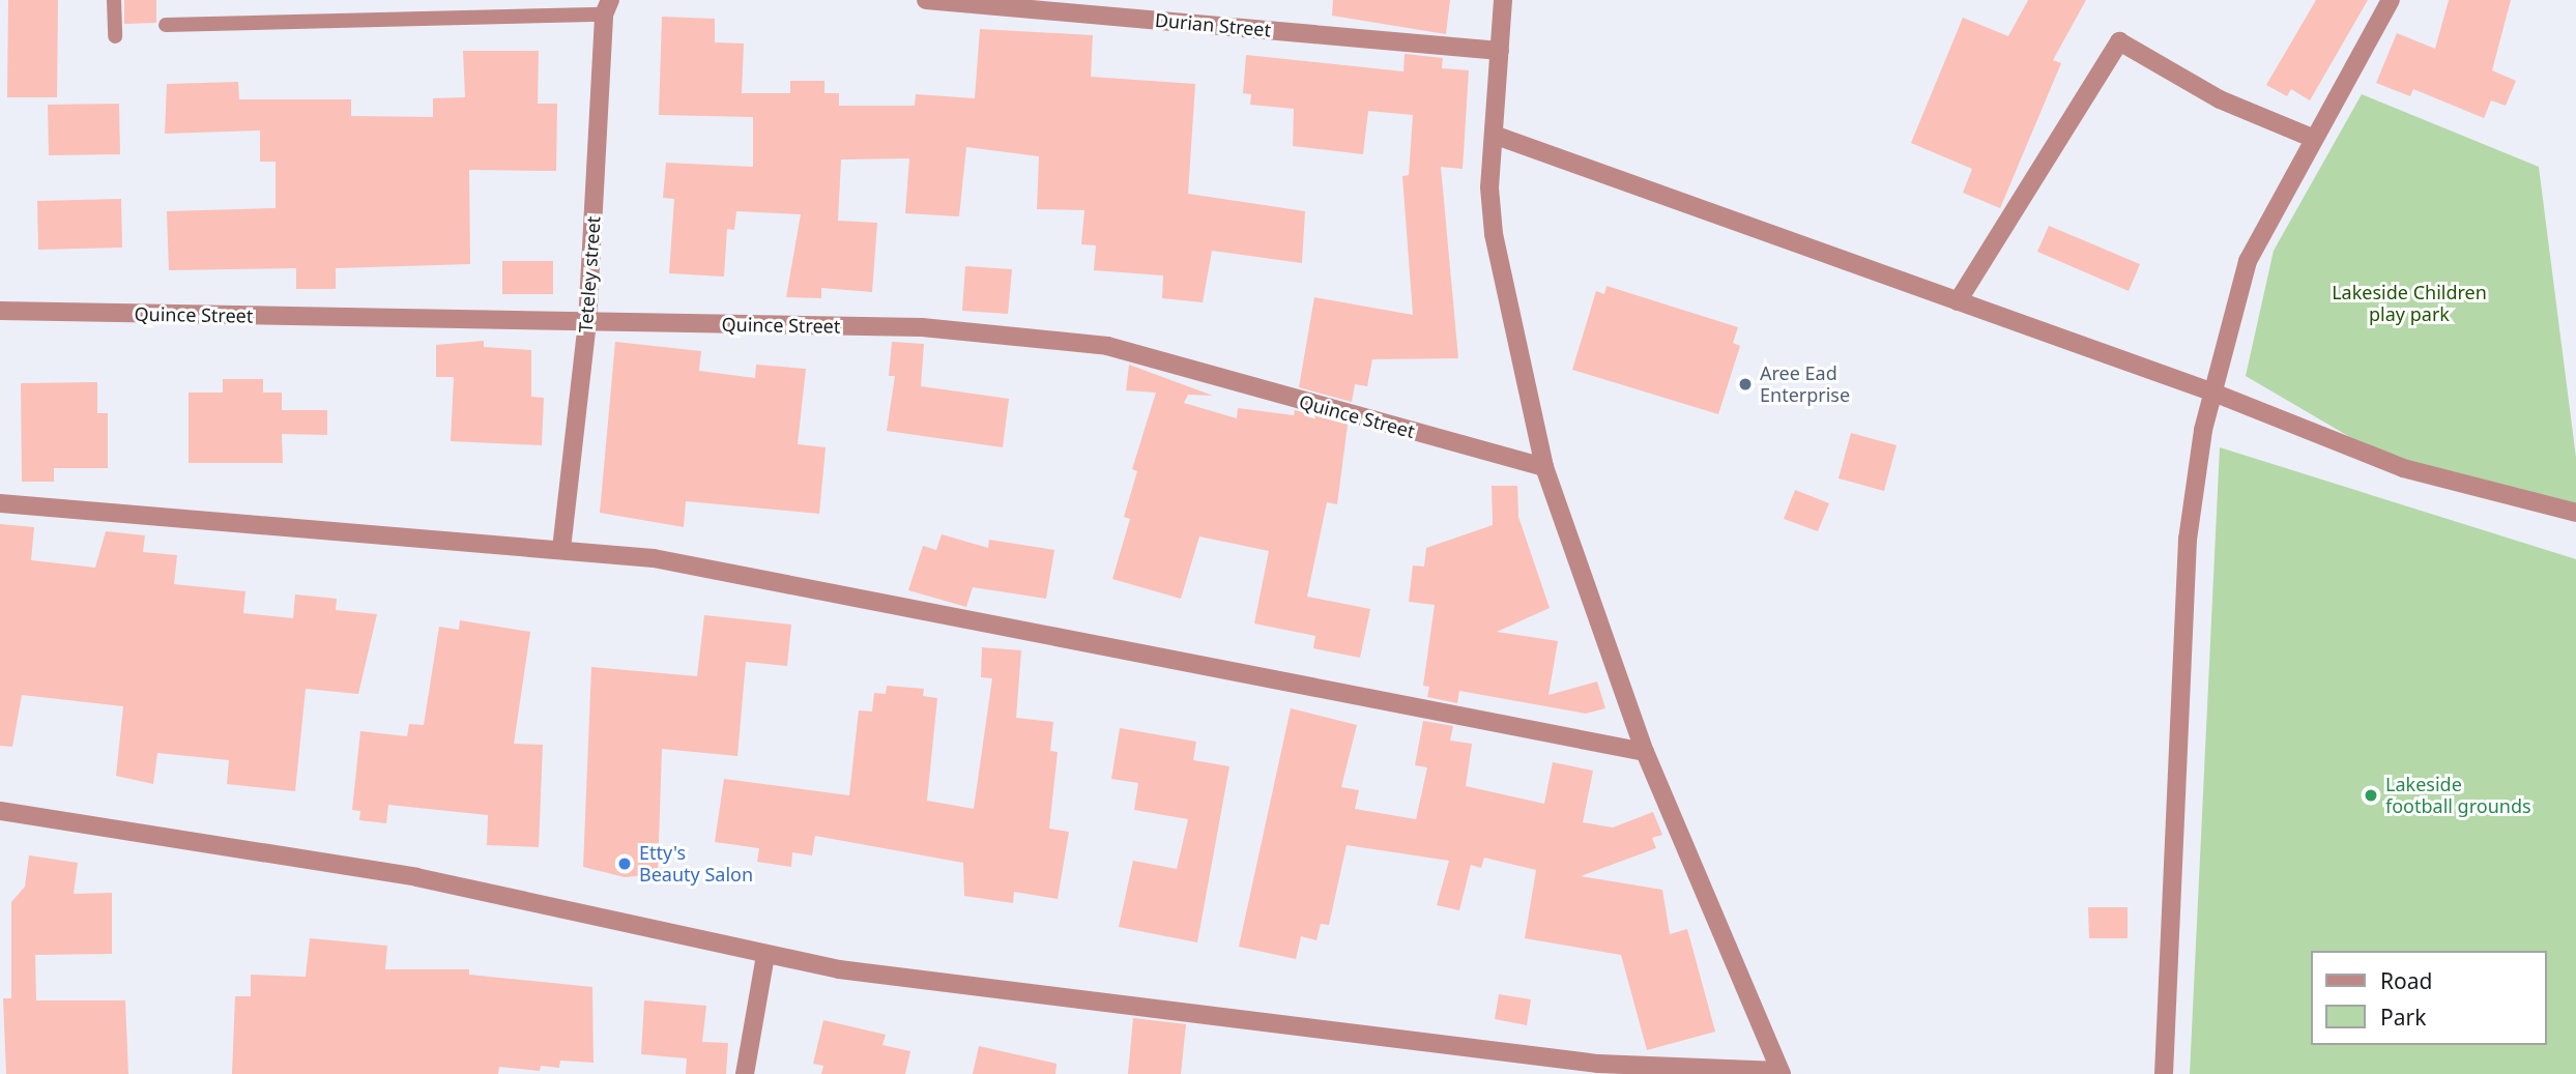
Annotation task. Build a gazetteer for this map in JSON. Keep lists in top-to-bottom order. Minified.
{"streets":{"street":["Durian Street","Teteley street","Quince Street"]},"crossings":[["Teteley street","Quince Street"]],"parks":["Lakeside Children play park"],"places":["Aree Ead Enterprise","Lakeside football grounds","Etty's Beauty Salon"],"legend":["Road","Park"]}
